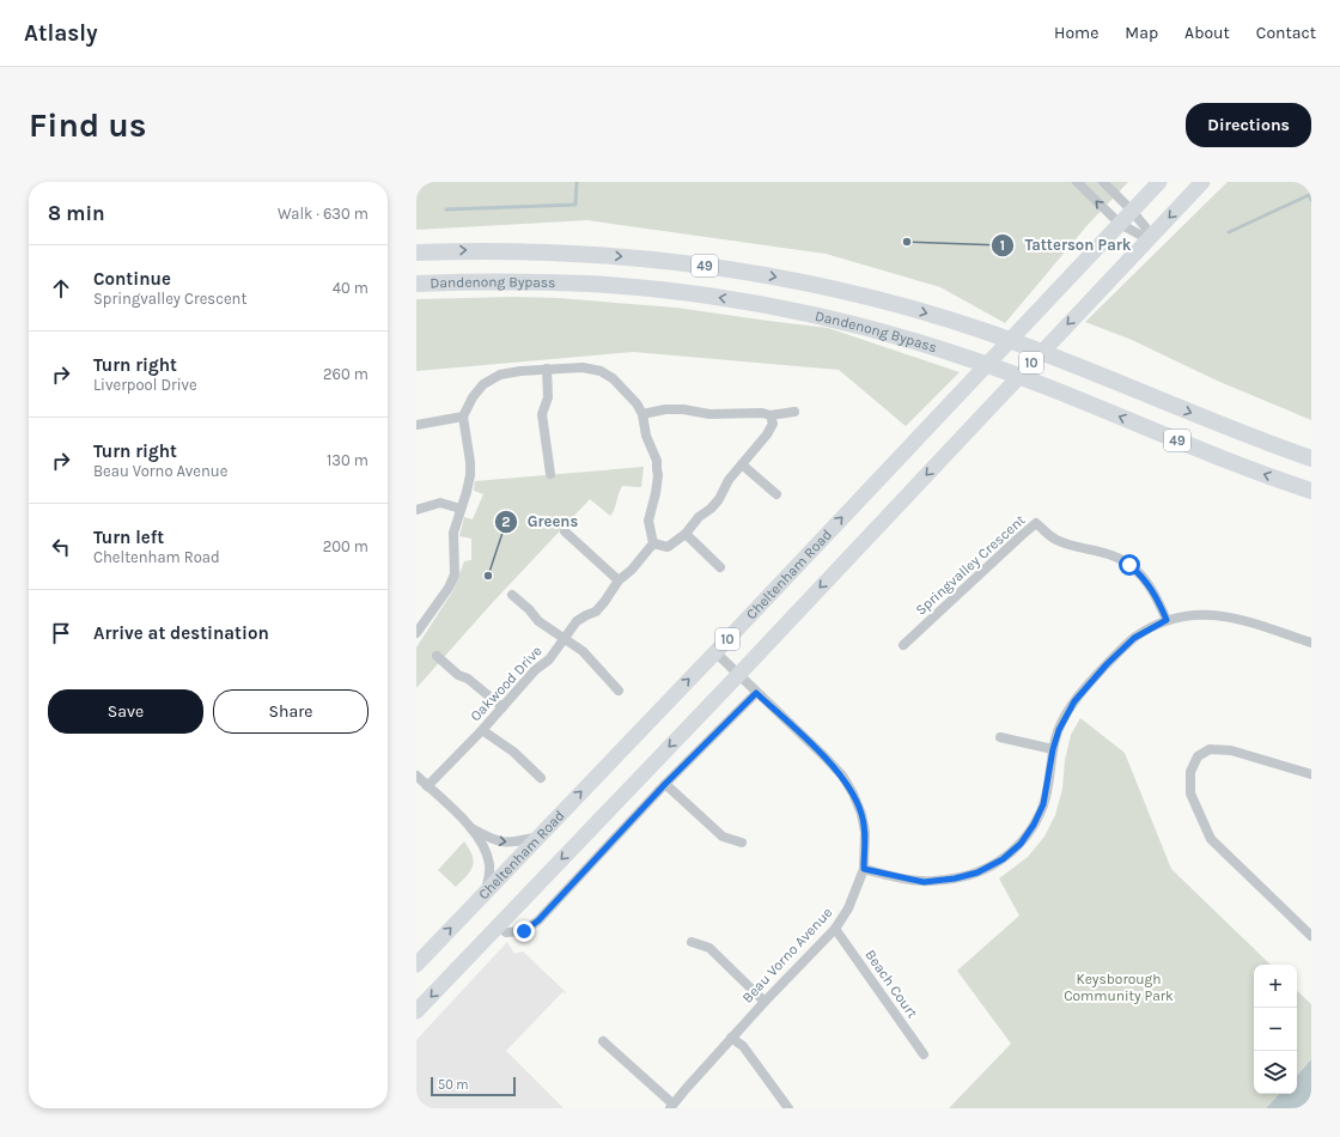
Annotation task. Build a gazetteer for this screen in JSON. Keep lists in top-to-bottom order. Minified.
{"streets":{"highway":["49","Dandenong Bypass"],"main road":["10","Cheltenham Road"],"street":["Springvalley Crescent","Oakwood Drive","Beau Vorno Avenue","Beach Court"]},"crossings":[["10","Beau Vorno Avenue"],["Cheltenham Road","Beau Vorno Avenue"],["Beau Vorno Avenue","Beach Court"]],"parks":["Keysborough Community Park"],"places":["Tatterson Park","Greens"],"scale_bar":"50 m","page":{"header":"Atlasly","nav":["Home","Map","About","Contact"],"buttons":["Directions",["Save","Share"]],"title":"Find us","heading":["8 min","Walk · 630 m"],"list":[["Continue","Springvalley Crescent","40 m"],["Turn right","Liverpool Drive","260 m"],["Turn right","Beau Vorno Avenue","130 m"],["Turn left","Cheltenham Road","200 m"],"Arrive at destination"],"map_buttons":["+","−"],"scale":"50 m"}}
